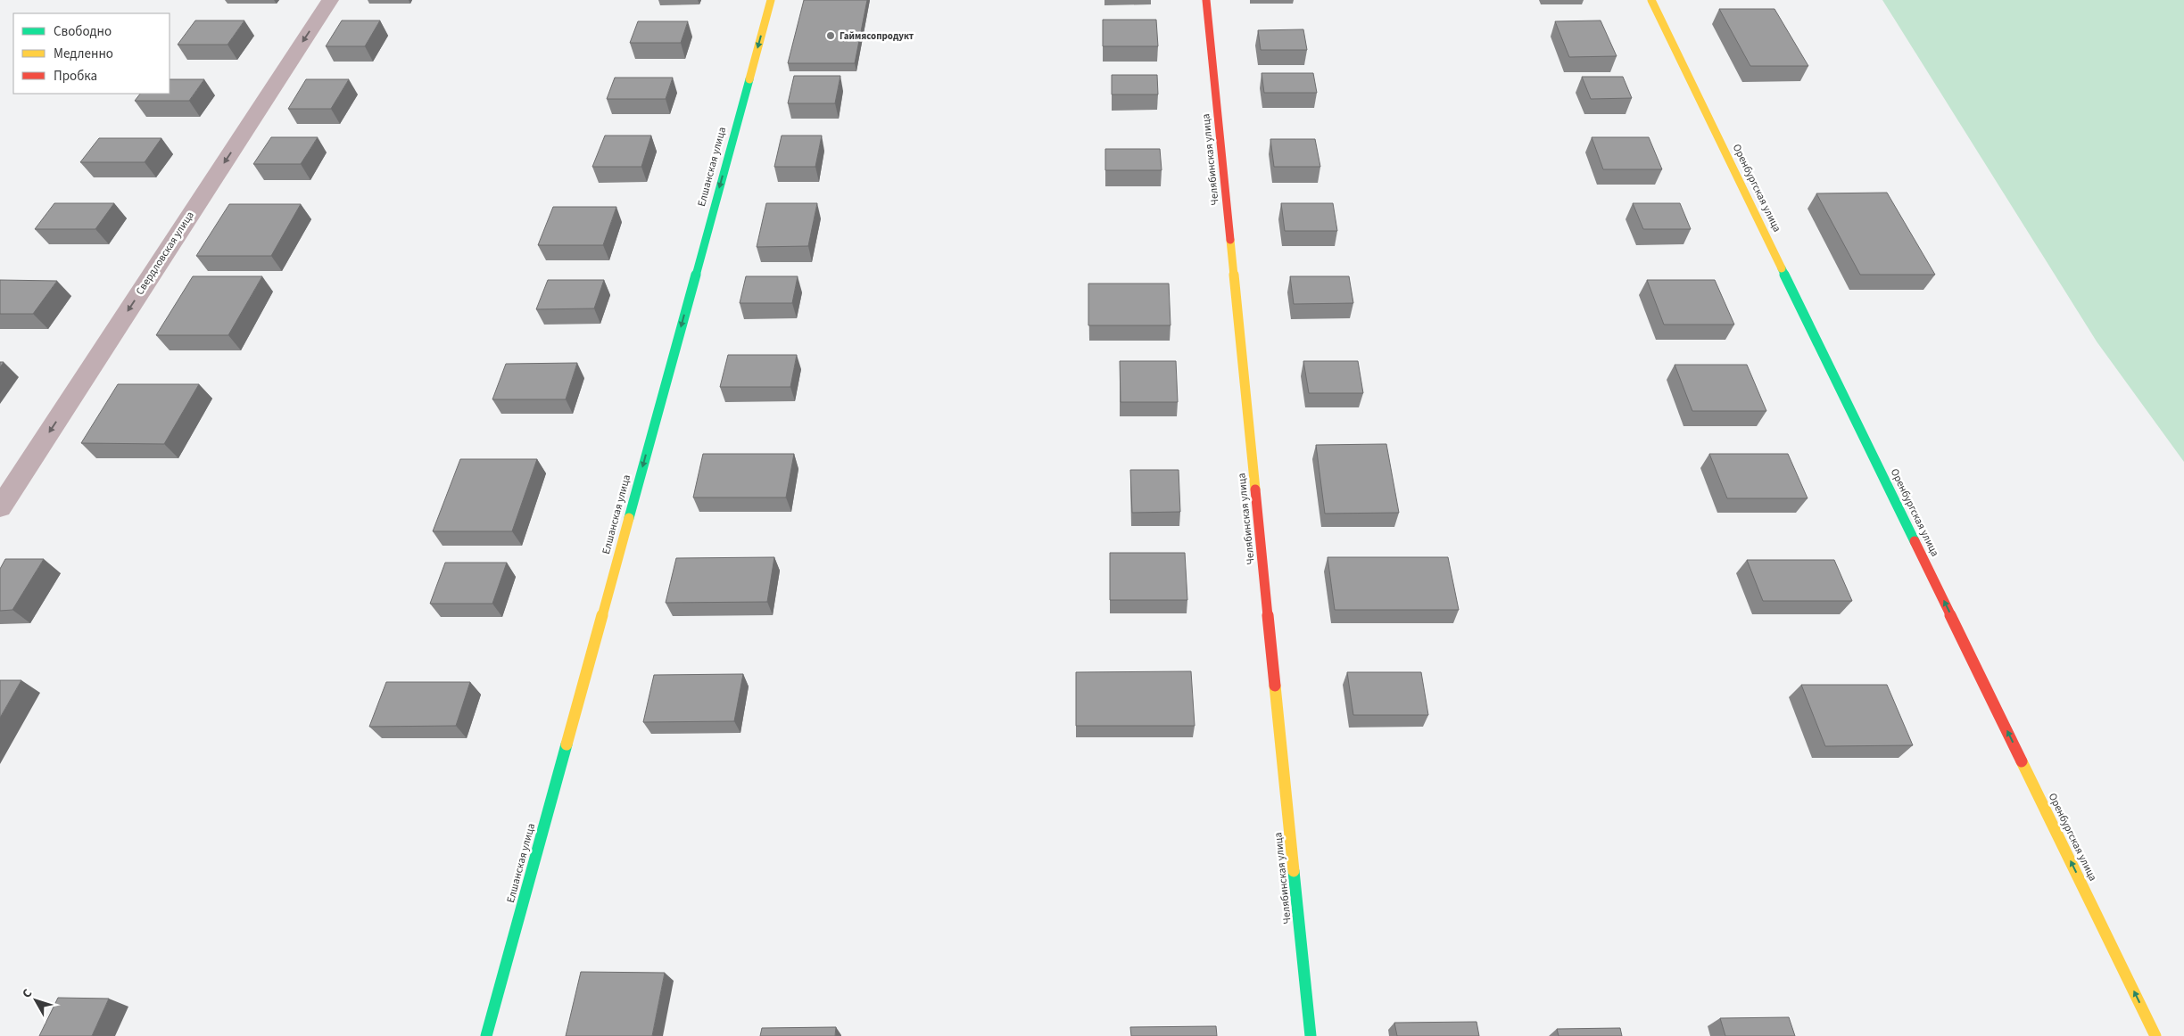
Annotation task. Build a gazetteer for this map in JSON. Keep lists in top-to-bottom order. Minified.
{"streets":{"street":["Челябинская улица","Елшанская улица","Оренбургская улица","Свердловская улица"]},"one_way":["Елшанская улица","Оренбургская улица","Свердловская улица"],"places":["Гаймясопродукт"],"legend":["Свободно","Медленно","Пробка"],"north":"top left"}
